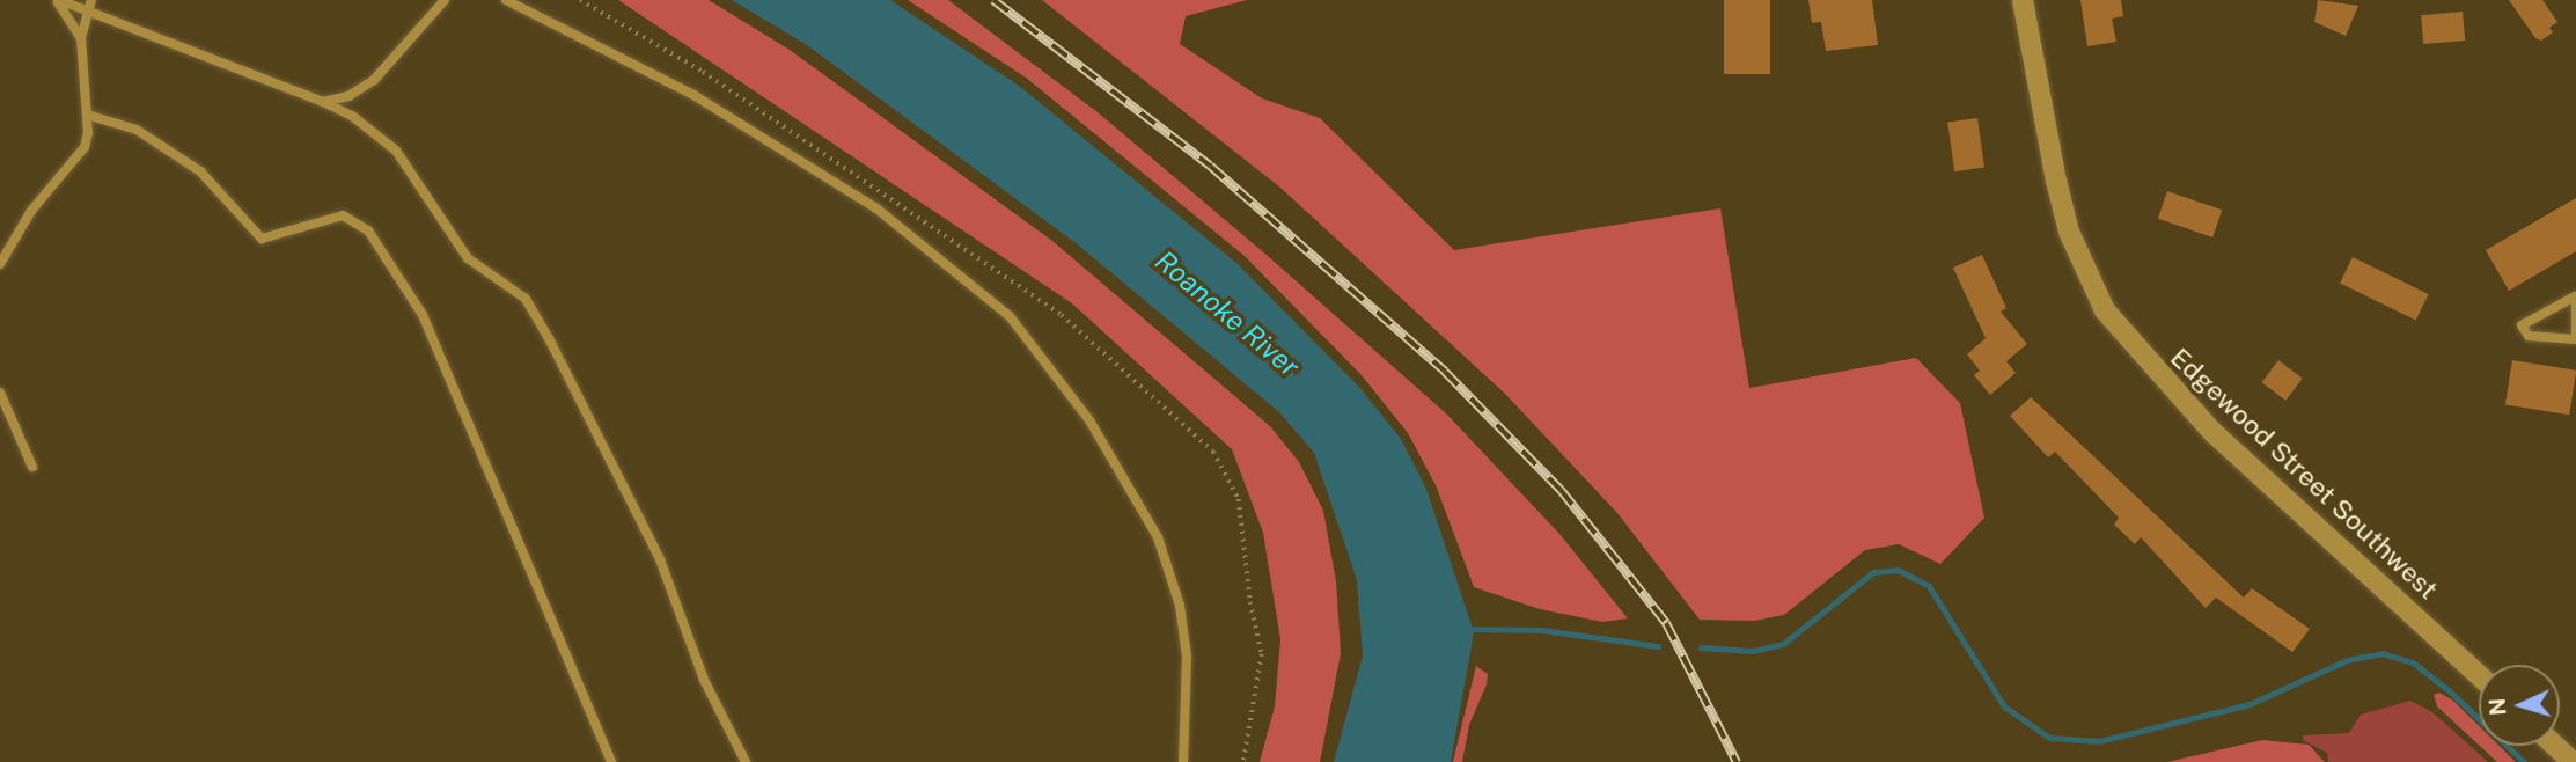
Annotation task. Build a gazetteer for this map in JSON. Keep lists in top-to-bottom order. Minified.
{"streets":{"street":["Edgewood Street Southwest"]},"water":["Roanoke River"],"north":"left"}
